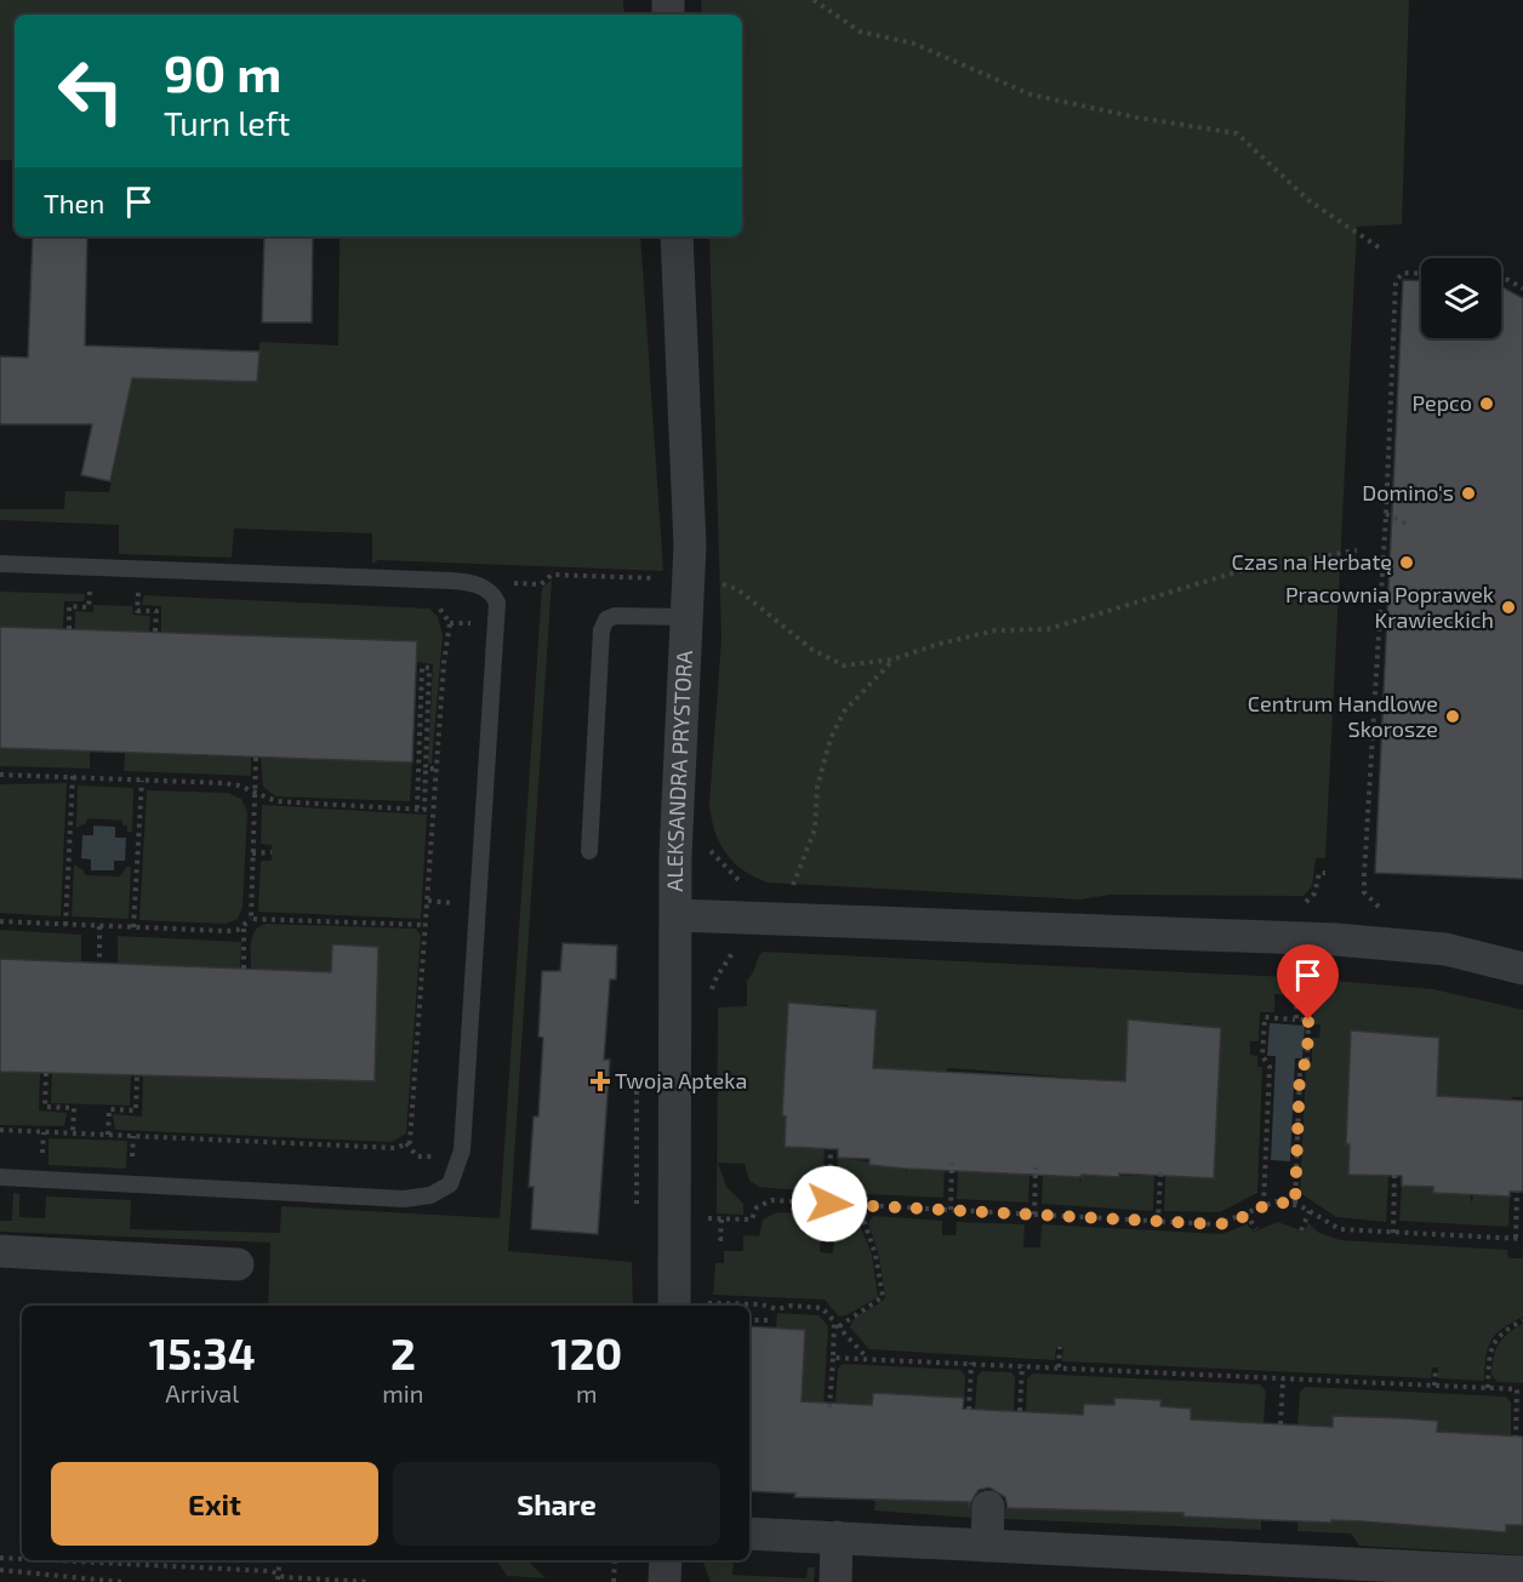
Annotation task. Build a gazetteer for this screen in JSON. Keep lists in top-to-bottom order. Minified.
{"streets":{"street":["ALEKSANDRA PRYSTORA"]},"places":{"other":["Pepco","Domino's","Czas na Herbatę","Pracownia Poprawek Krawieckich","Centrum Handlowe Skorosze"],"health":["Twoja Apteka"]},"page":{"turn":["90 m","Turn left"],"then":"Then","eta":["15:34","Arrival","2","min","120","m"],"buttons":["Exit","Share"]}}
